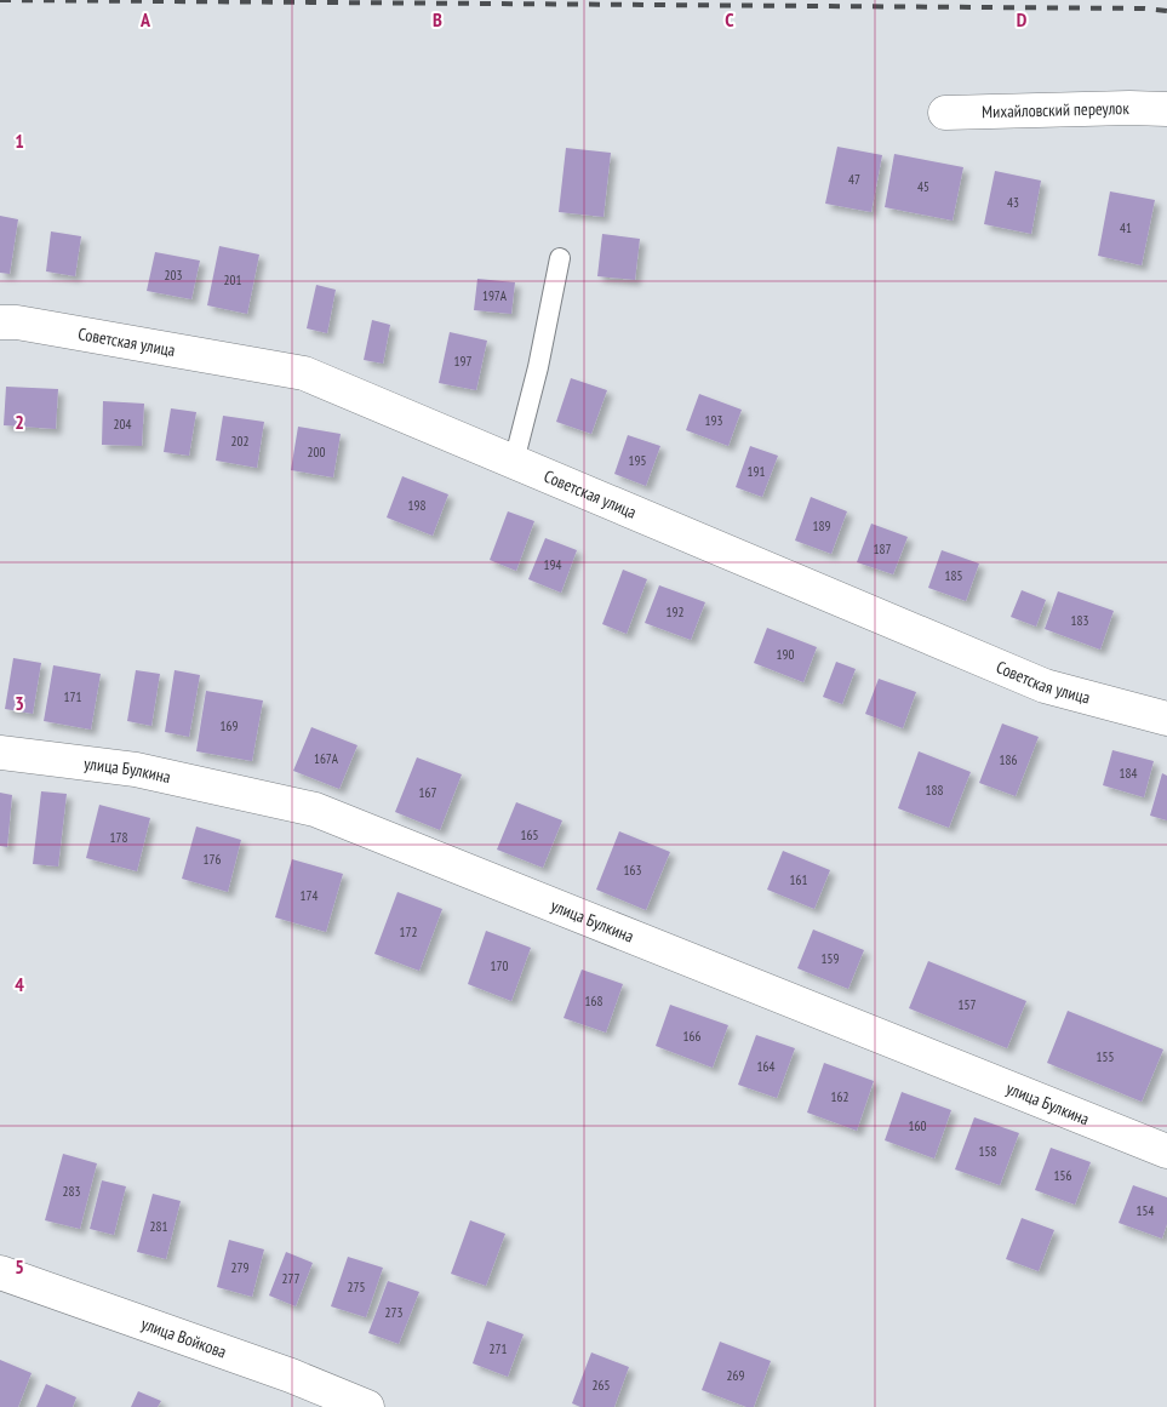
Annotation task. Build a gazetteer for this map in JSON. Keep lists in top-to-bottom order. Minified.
{"streets":{"street":["Михайловский переулок","Советская улица","улица Булкина","улица Войкова"]},"house_numbers":["47","45","43","41","203","201","197А","197","193","204","202","200","195","191","198","189","187","194","185","192","183","190","171","169","167А","186","184","188","167","165","178","176","163","161","174","172","159","170","168","157","166","155","164","162","160","158","156","283","154","281","279","277","275","273","271","269","265"],"grid":{"columns":["A","B","C","D"],"rows":["1","2","3","4","5"]}}
